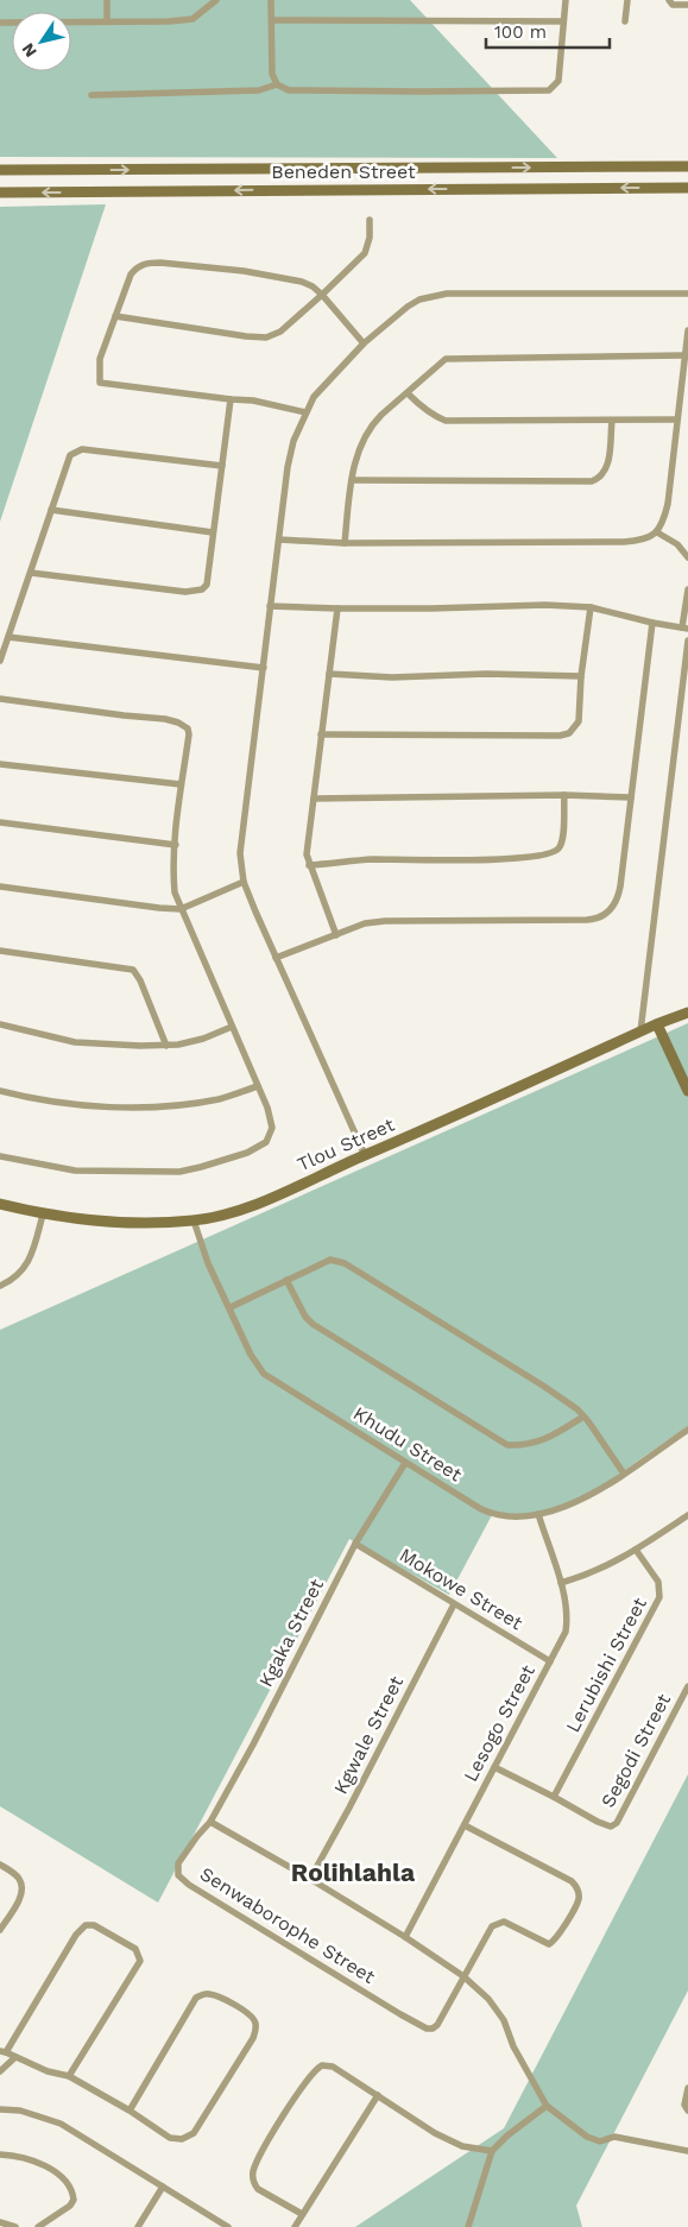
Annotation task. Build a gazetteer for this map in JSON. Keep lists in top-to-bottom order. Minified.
{"streets":{"main road":["Beneden Street","Tlou Street"],"street":["Khudu Street","Mokowe Street","Kgaka Street","Lerubishi Street","Lesogo Street","Kgwale Street","Segodi Street","Senwaborophe Street"]},"crossings":[["Tlou Street","Khudu Street"],["Khudu Street","Kgaka Street"],["Khudu Street","Lesogo Street"],["Mokowe Street","Kgaka Street"],["Mokowe Street","Lesogo Street"],["Mokowe Street","Kgwale Street"],["Kgaka Street","Senwaborophe Street"],["Lerubishi Street","Segodi Street"]],"districts":["Rolihlahla"],"scale_bar":"100 m","north":"bottom left"}
